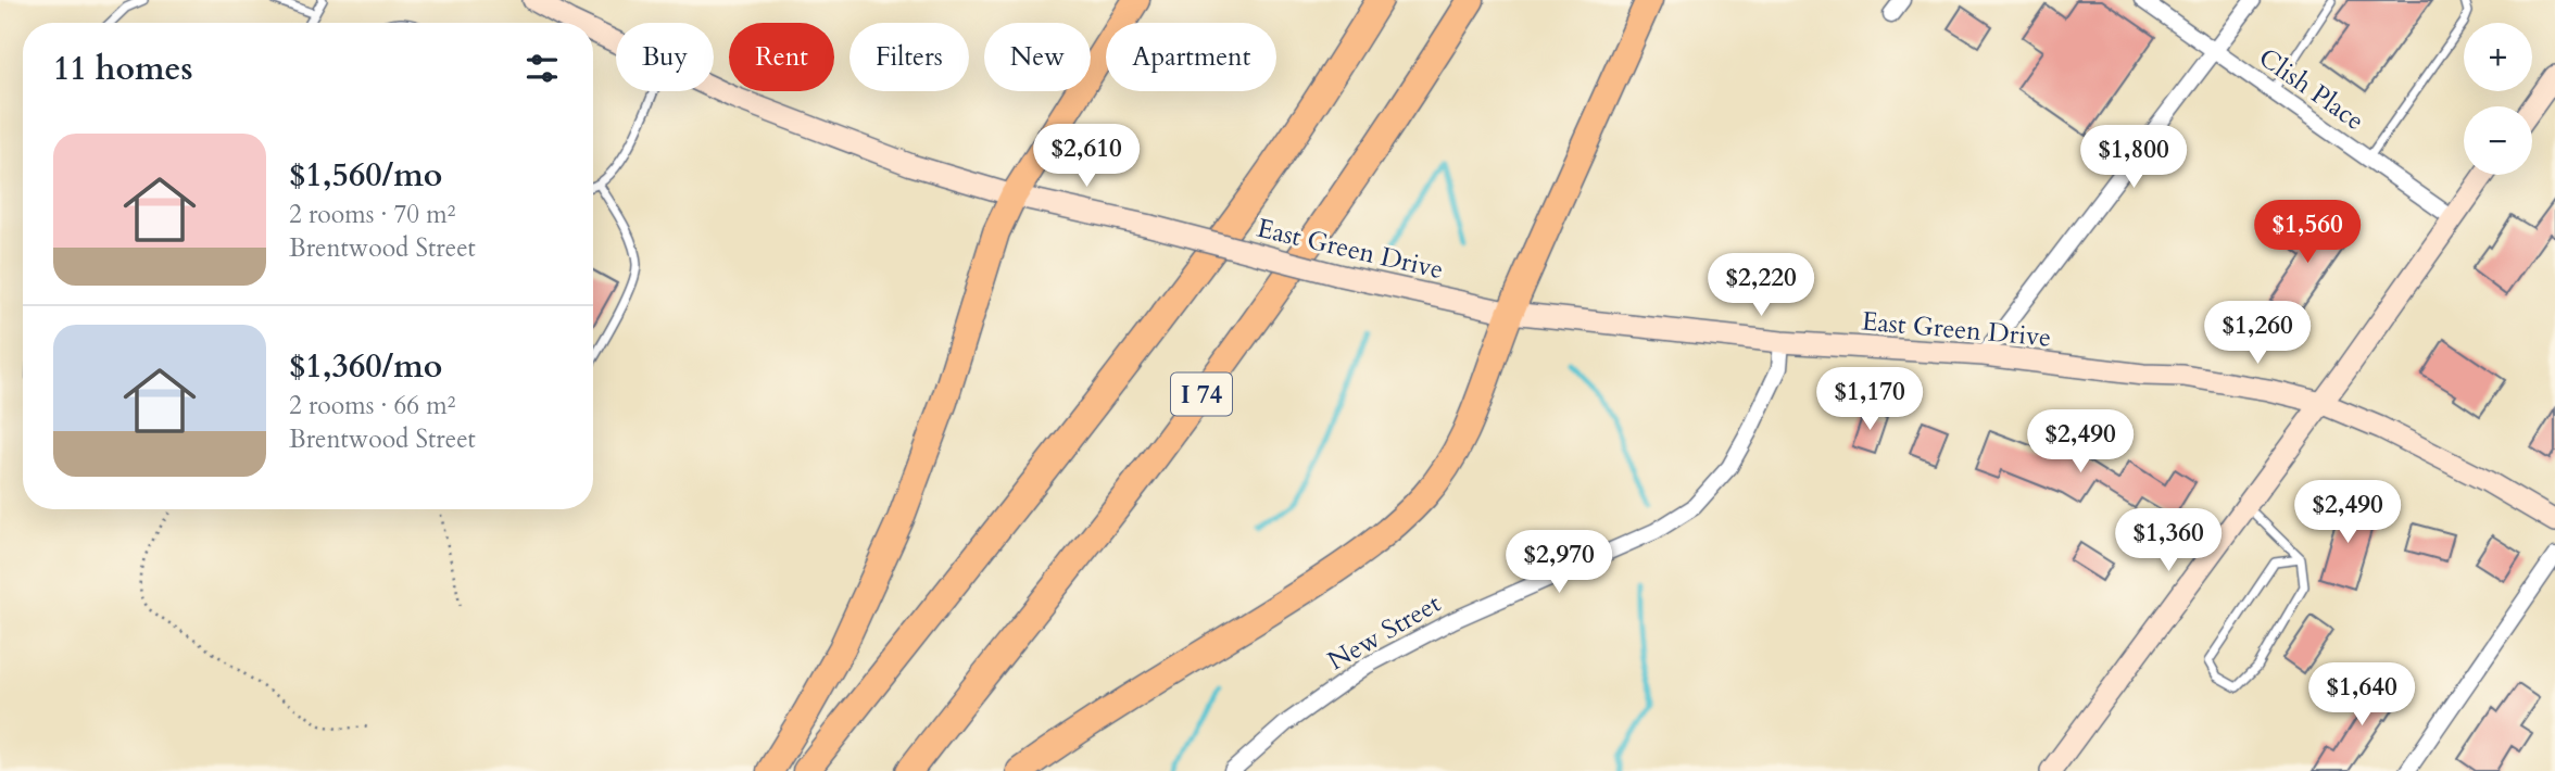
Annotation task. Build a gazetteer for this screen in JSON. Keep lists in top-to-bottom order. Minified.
{"streets":{"highway":["I 74"],"main road":["East Green Drive"],"street":["Clish Place","New Street"]},"crossings":[["East Green Drive","New Street"]],"page":{"map_buttons":["+","−"],"chip":["Buy","Rent","Filters","New","Apartment"],"heading":"11 homes","list":[{"name":"$1,560/mo","note":"2 rooms · 70 m² · Brentwood Street"},{"name":"$1,360/mo","note":"2 rooms · 66 m² · Brentwood Street"}],"price":["$2,610","$1,800","$1,560","$2,220","$1,260","$1,170","$2,490","$2,490","$1,360","$2,970","$1,640"]}}
